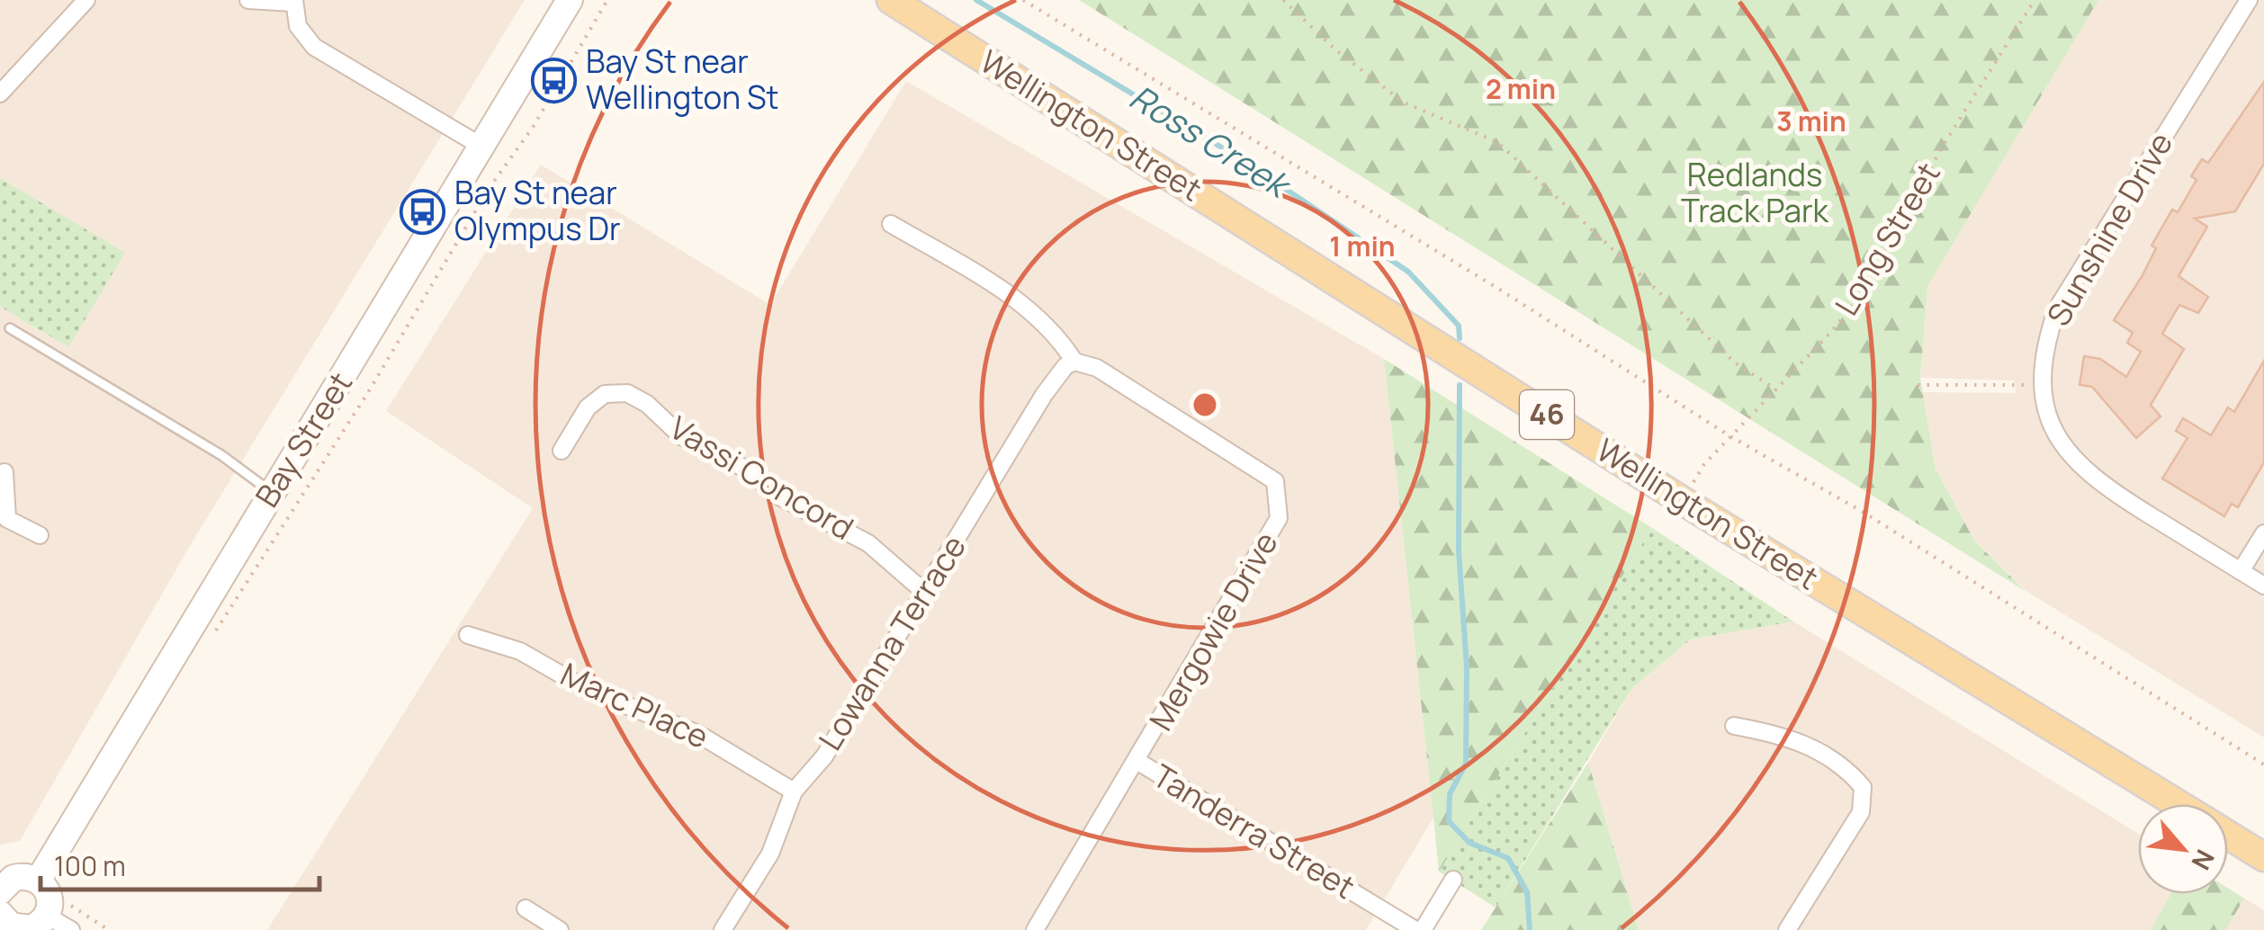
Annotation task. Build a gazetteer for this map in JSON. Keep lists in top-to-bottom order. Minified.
{"streets":{"main road":["Wellington Street","46"],"street":["Sunshine Drive","Bay Street","Vassi Concord","Mergowie Drive","Lowanna Terrace","Marc Place","Tanderra Street"],"path":["Long Street"]},"crossings":[["Wellington Street","Long Street"],["Vassi Concord","Lowanna Terrace"],["Mergowie Drive","Lowanna Terrace"],["Mergowie Drive","Tanderra Street"],["Lowanna Terrace","Marc Place"]],"water":["Ross Creek"],"parks":["Redlands Track Park"],"places":{"bus stop":["Bay St near Wellington St","Bay St near Olympus Dr"]},"scale_bar":"100 m","north":"bottom right","rings":["2 min","3 min","1 min"]}
